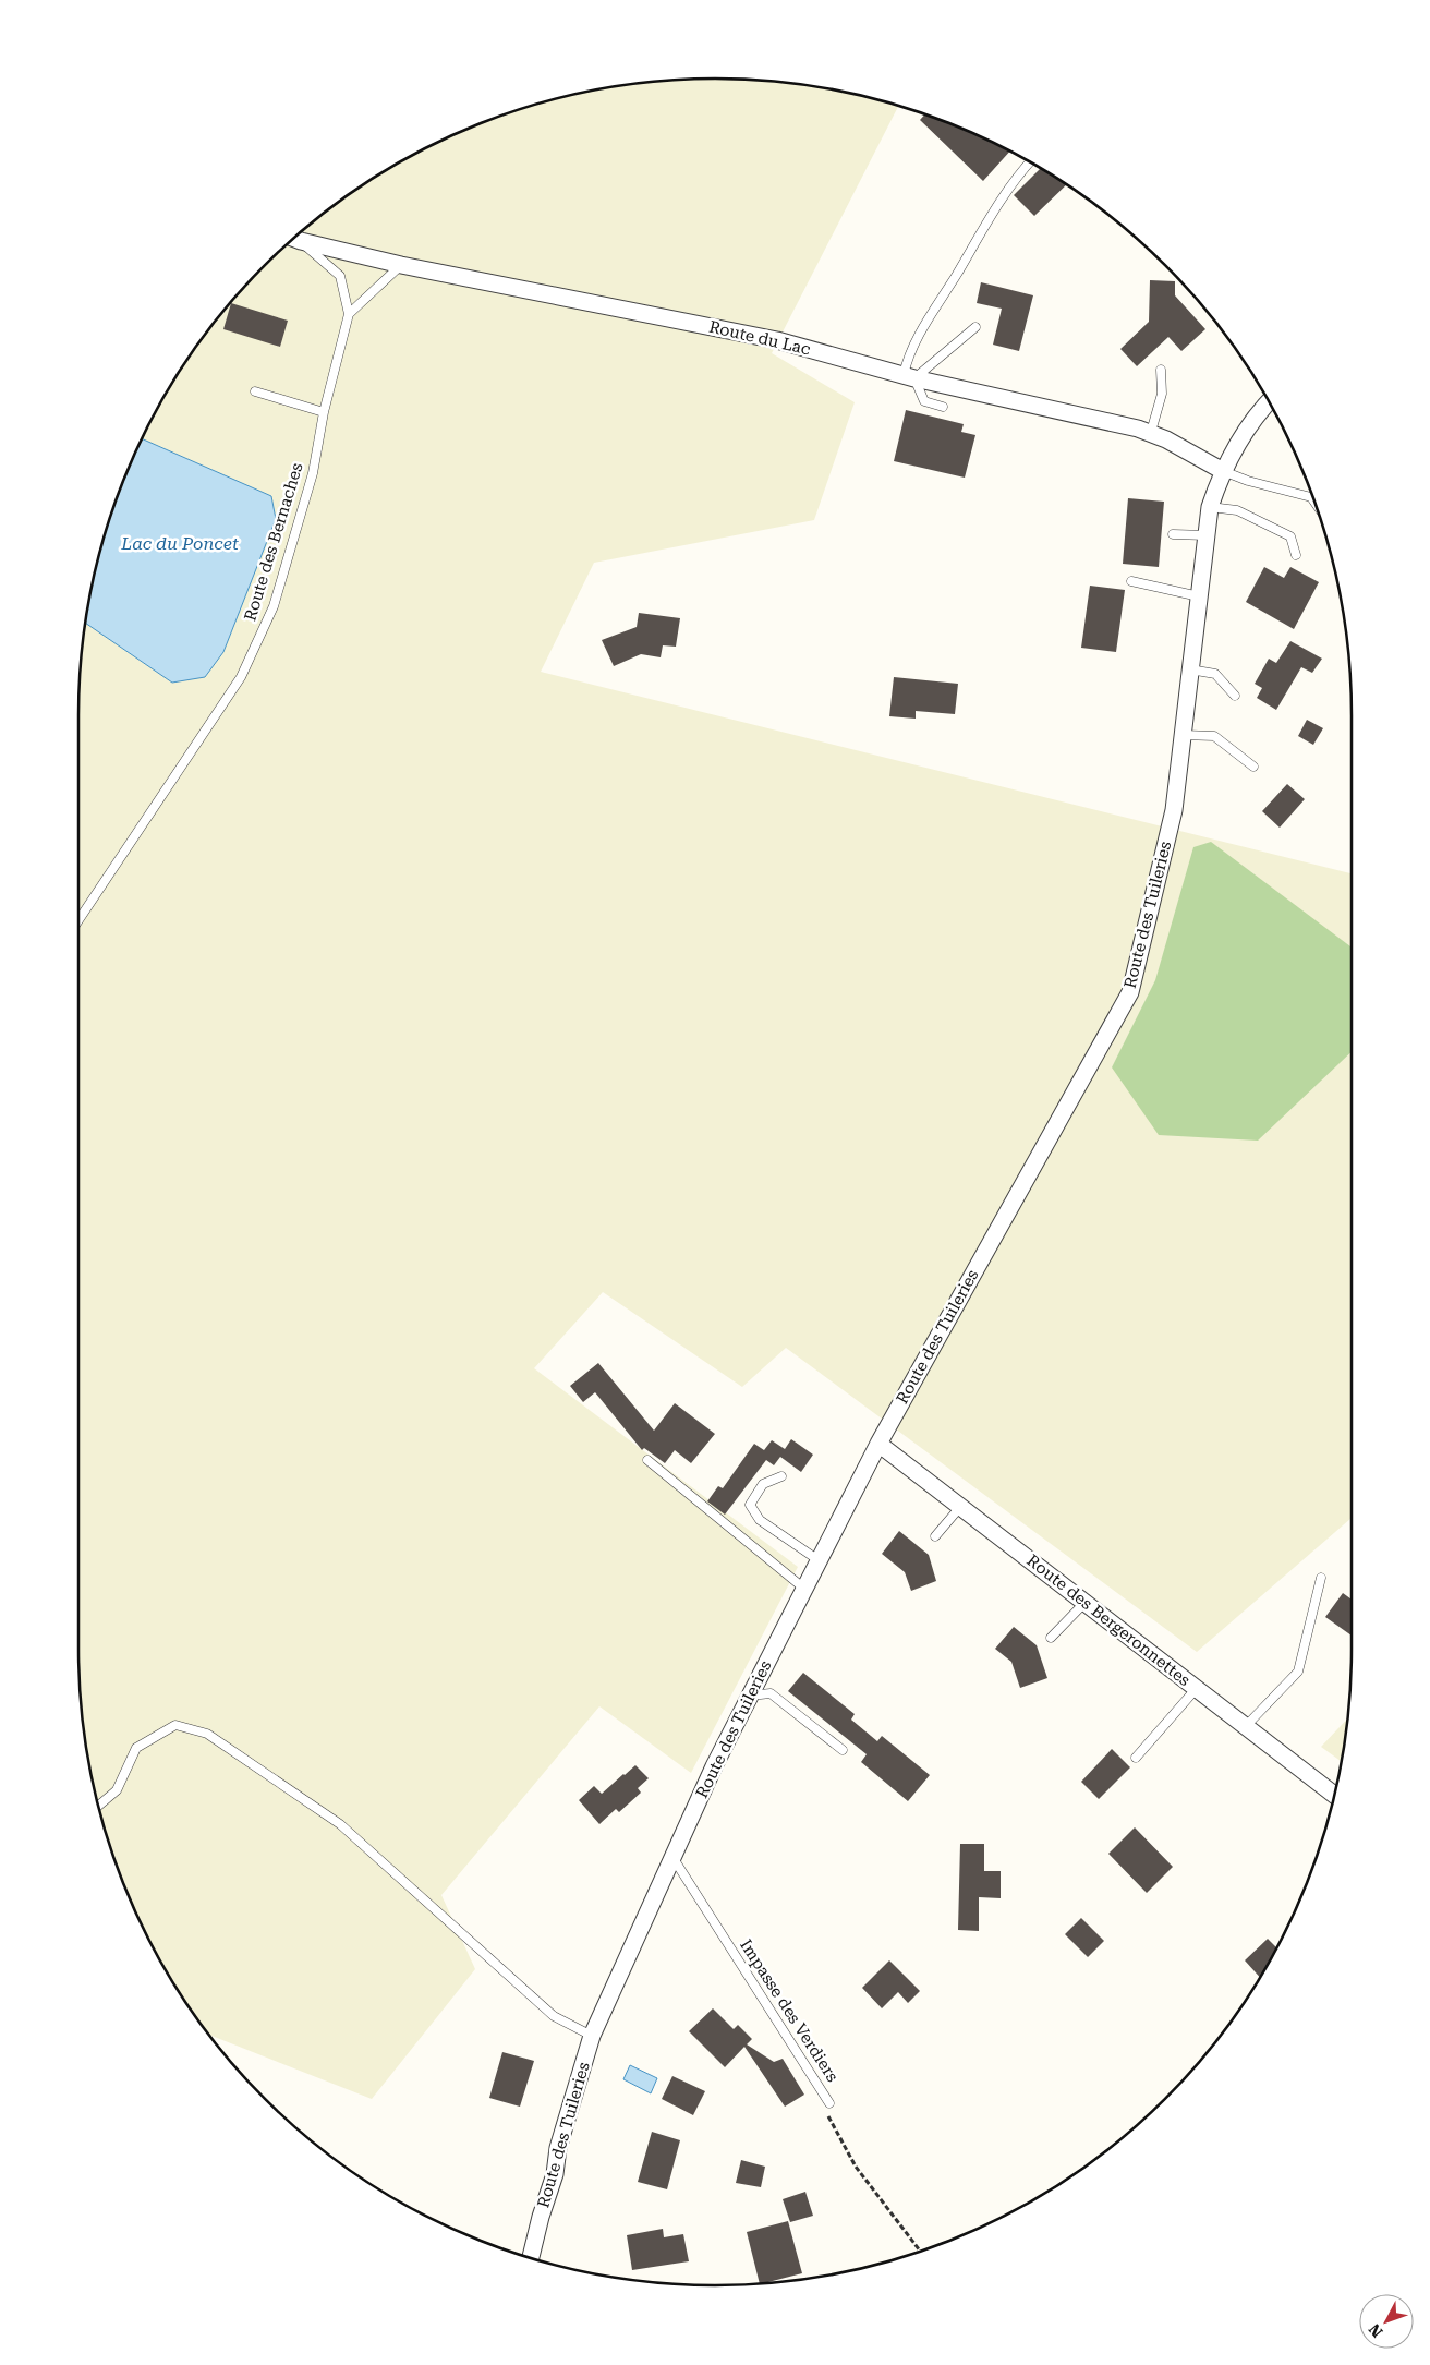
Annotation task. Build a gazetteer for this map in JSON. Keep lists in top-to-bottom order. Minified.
{"streets":{"street":["Route du Lac","Route des Tuileries","Route des Bergeronnettes"],"lane":["Route des Bernaches","Impasse des Verdiers"]},"crossings":[["Route du Lac","Route des Tuileries"],["Route des Tuileries","Route des Bergeronnettes"],["Route des Tuileries","Impasse des Verdiers"]],"water":["Lac du Poncet"],"north":"bottom left"}
